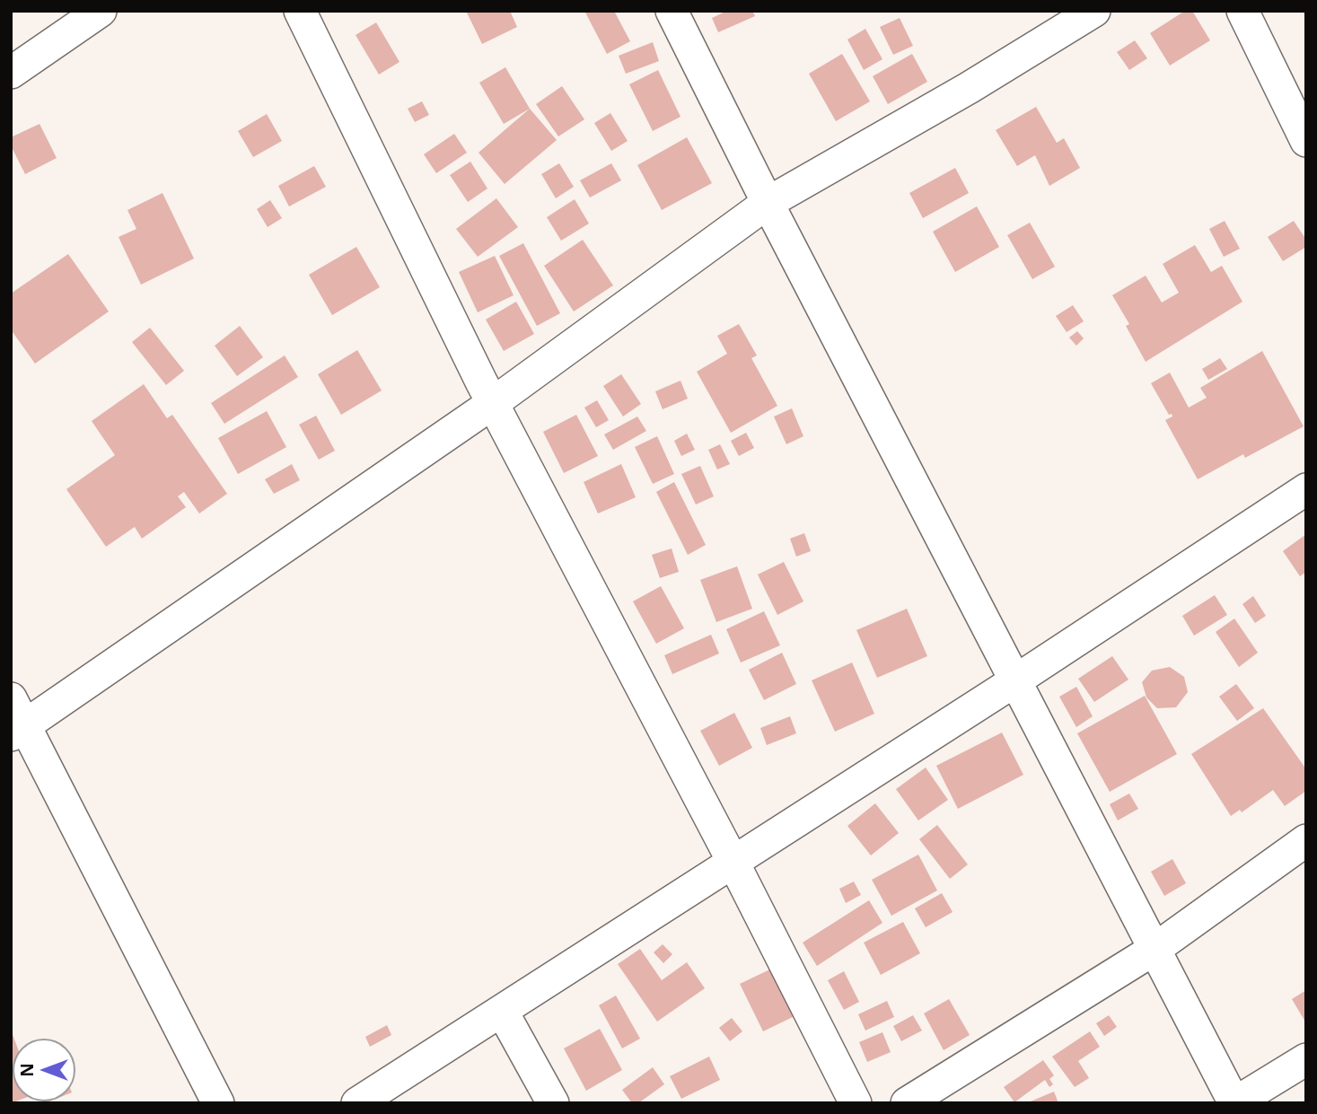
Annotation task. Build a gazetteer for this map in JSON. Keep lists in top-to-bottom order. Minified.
{"north":"left"}
